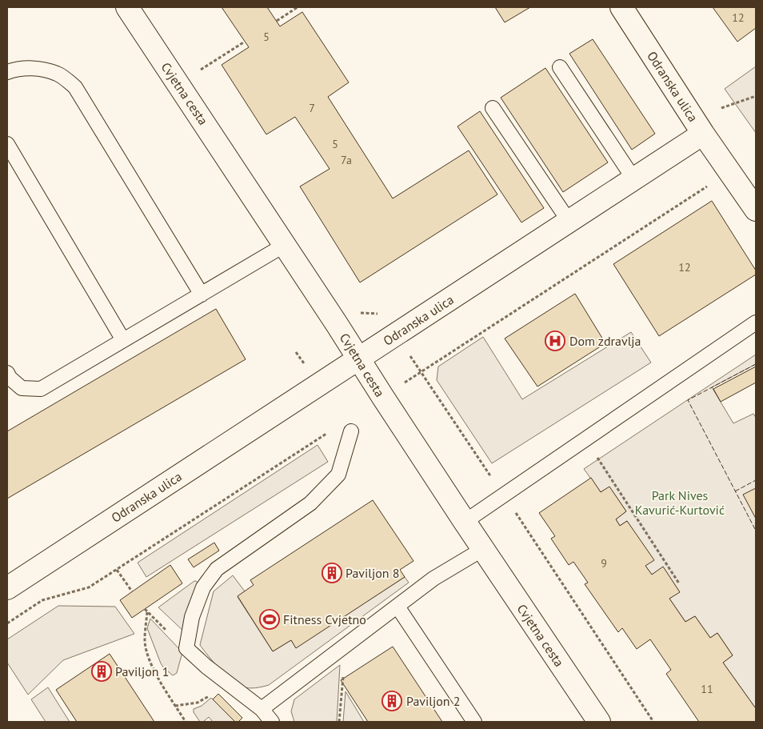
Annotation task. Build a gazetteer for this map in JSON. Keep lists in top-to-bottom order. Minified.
{"streets":{"street":["Odranska ulica","Cvjetna cesta"]},"crossings":[["Odranska ulica","Cvjetna cesta"]],"parks":["Park Nives Kavurić-Kurtović"],"places":{"hospital":["Dom zdravlja"],"building":["Paviljon 8","Paviljon 1","Paviljon 2"],"sports":["Fitness Cvjetno"]},"house_numbers":["12","5","7","5","7a","12","9","11"]}
